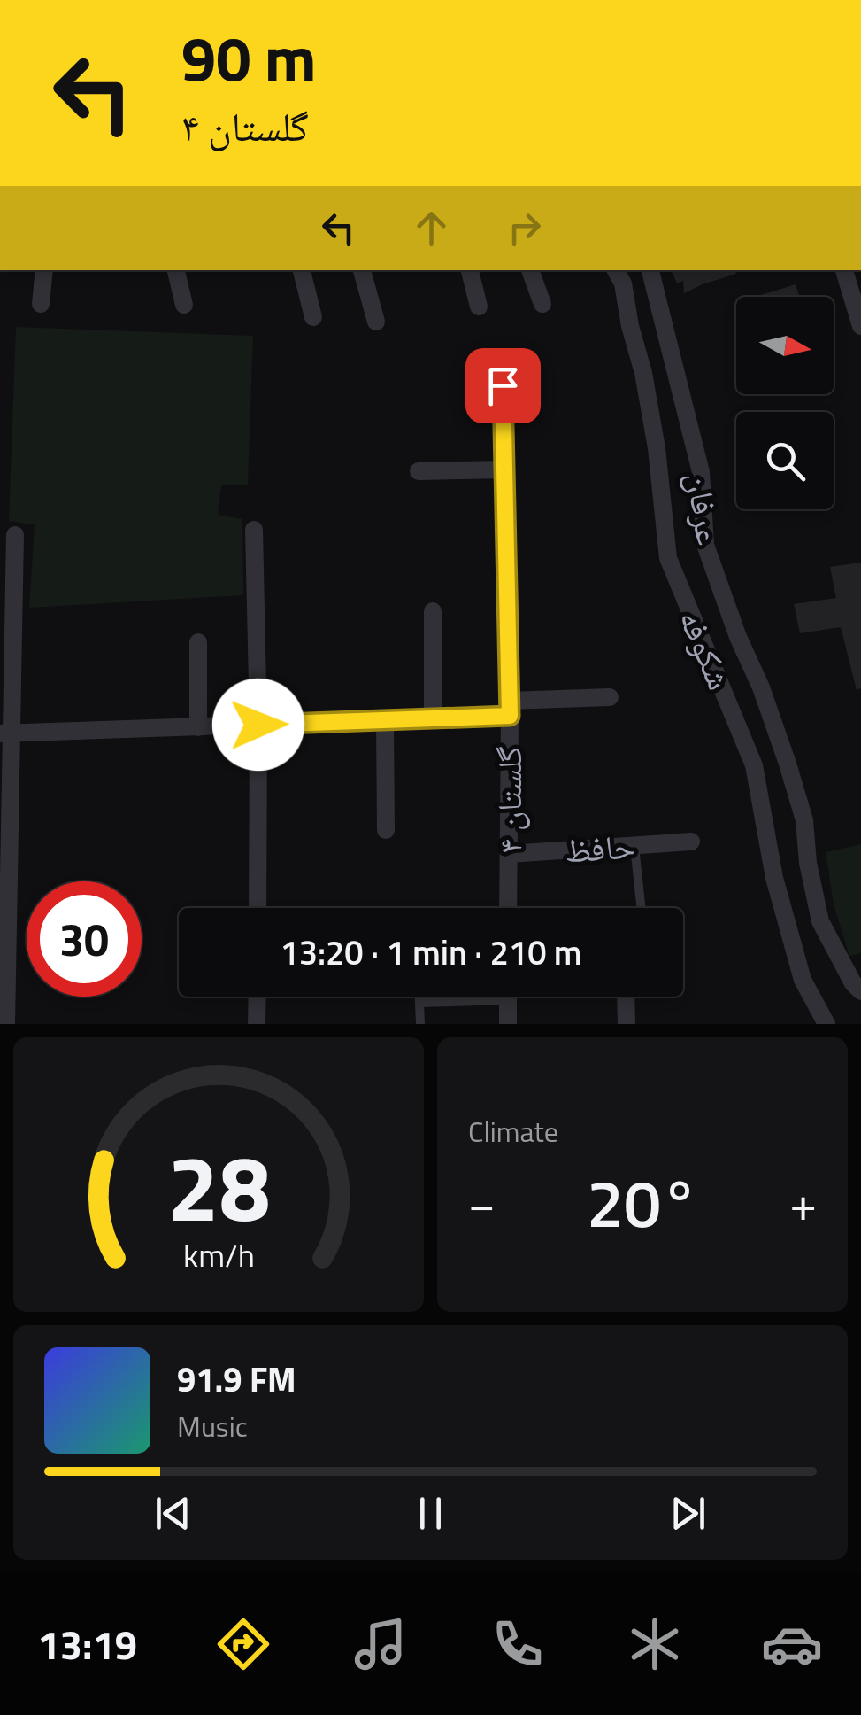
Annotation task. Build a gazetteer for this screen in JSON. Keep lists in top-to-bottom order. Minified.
{"streets":{"street":["عرفان","شکوفه","گلستان ۴","حافظ"]},"crossings":[["گلستان ۴","حافظ"]],"north":"right","page":{"turn":["90 m","گلستان ۴"],"limit":"30","trip":"13:20 · 1 min · 210 m","tile":"Climate","heat":["−","20°","+"],"song":["91.9 FM","Music"],"tabs":"13:19","gauge":["28","km/h"]}}
